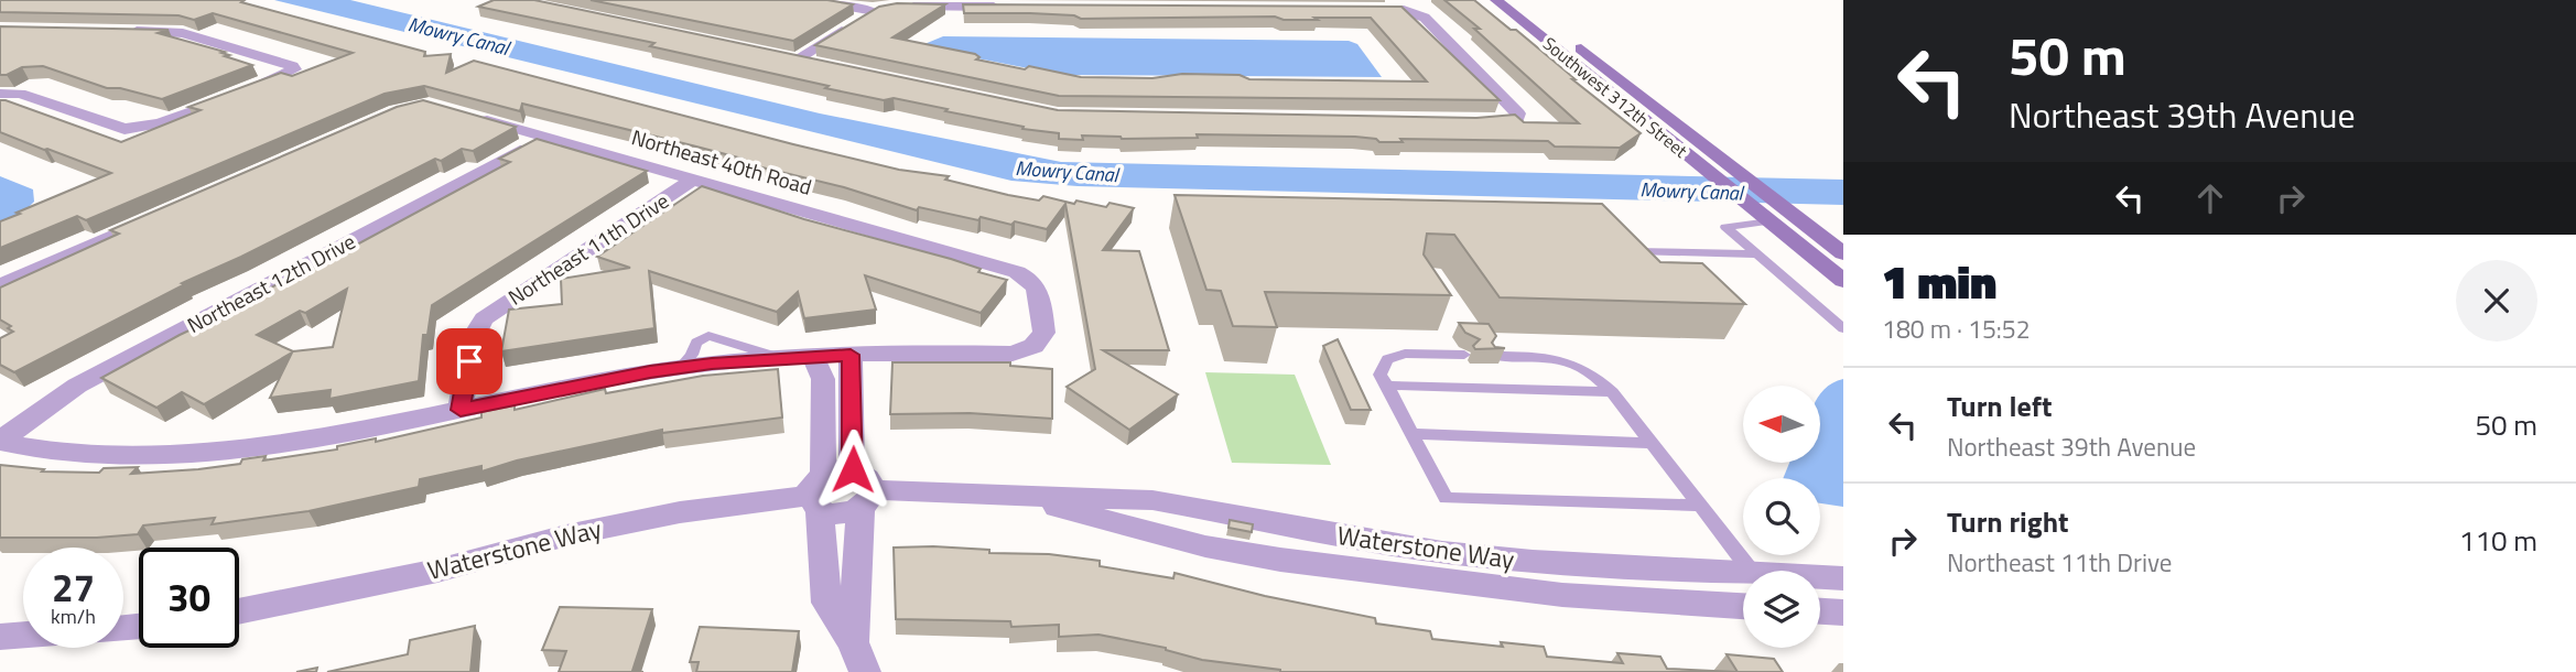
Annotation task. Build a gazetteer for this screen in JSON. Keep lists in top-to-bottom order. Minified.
{"streets":{"main road":["Southwest 312th Street"],"street":["Northeast 40th Road","Northeast 11th Drive","Northeast 12th Drive","Waterstone Way"]},"crossings":[["Northeast 40th Road","Northeast 11th Drive"],["Northeast 40th Road","Northeast 12th Drive"]],"water":["Mowry Canal"],"north":"left","page":{"turn":["50 m","Northeast 39th Avenue"],"heading":["1 min","180 m · 15:52"],"list":[{"name":"Turn left","note":"Northeast 39th Avenue","value":"50 m"},{"name":"Turn right","note":"Northeast 11th Drive","value":"110 m"}],"speed":"27 km/h","limit":"30"}}
